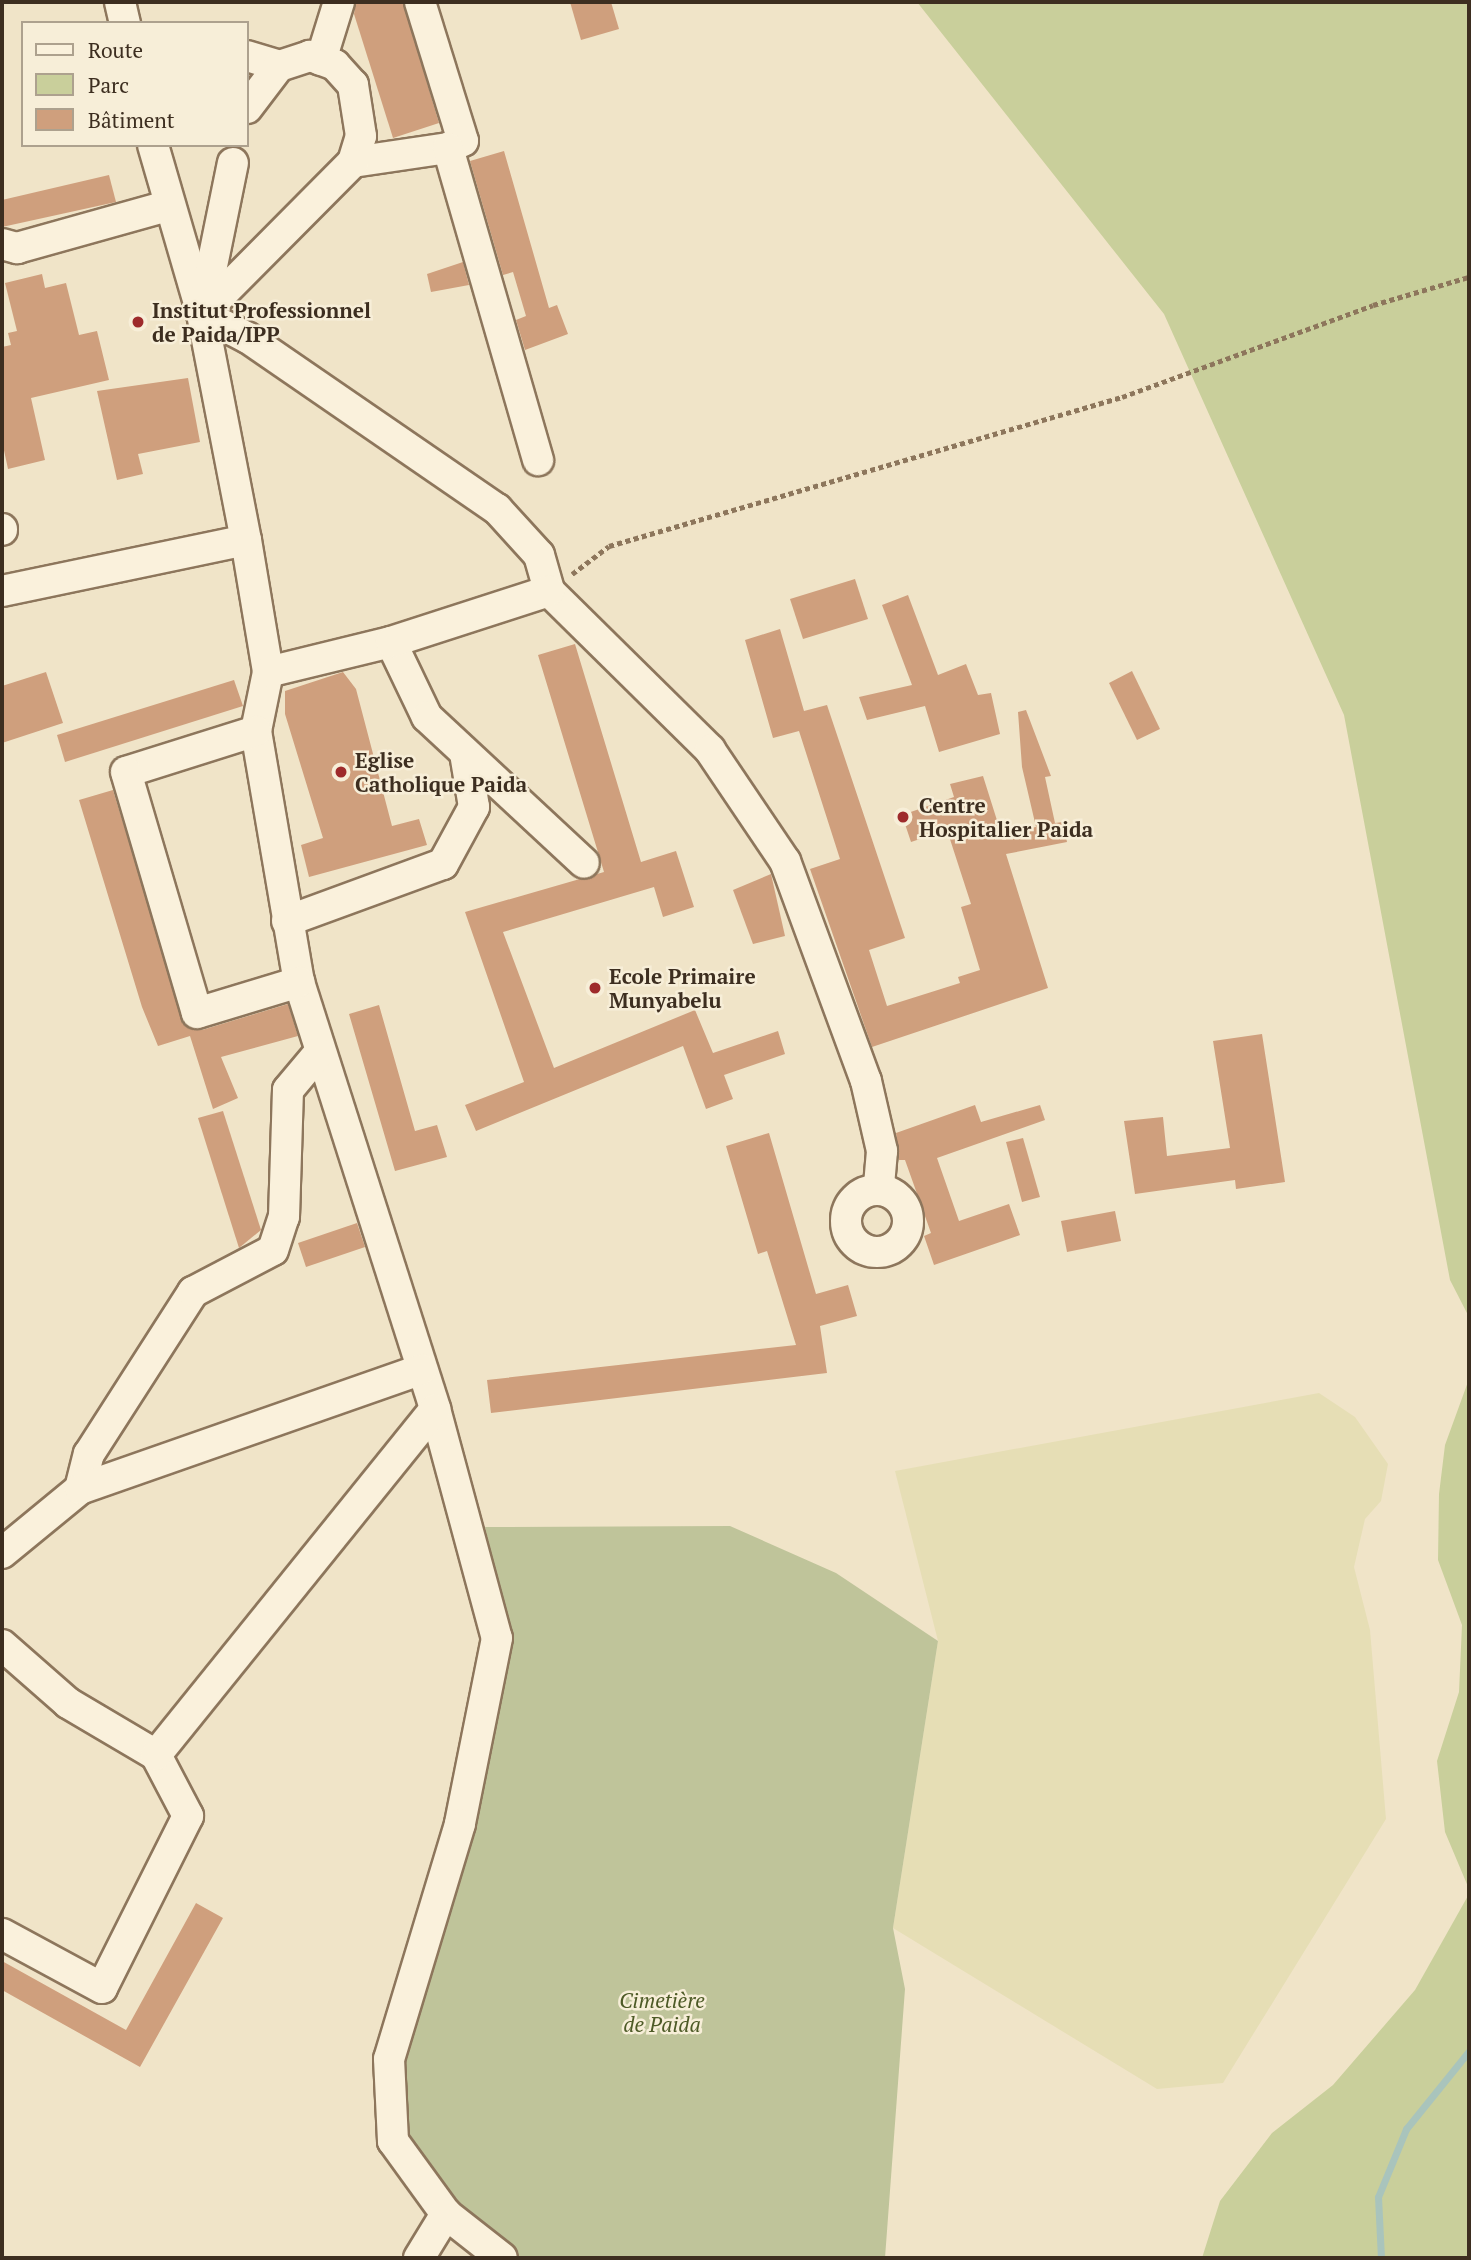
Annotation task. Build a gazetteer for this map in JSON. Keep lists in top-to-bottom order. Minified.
{"parks":["Cimetière de Paida"],"places":["Institut Professionnel de Paida/IPP","Eglise Catholique Paida","Centre Hospitalier Paida","Ecole Primaire Munyabelu"],"legend":["Route","Parc","Bâtiment"]}
